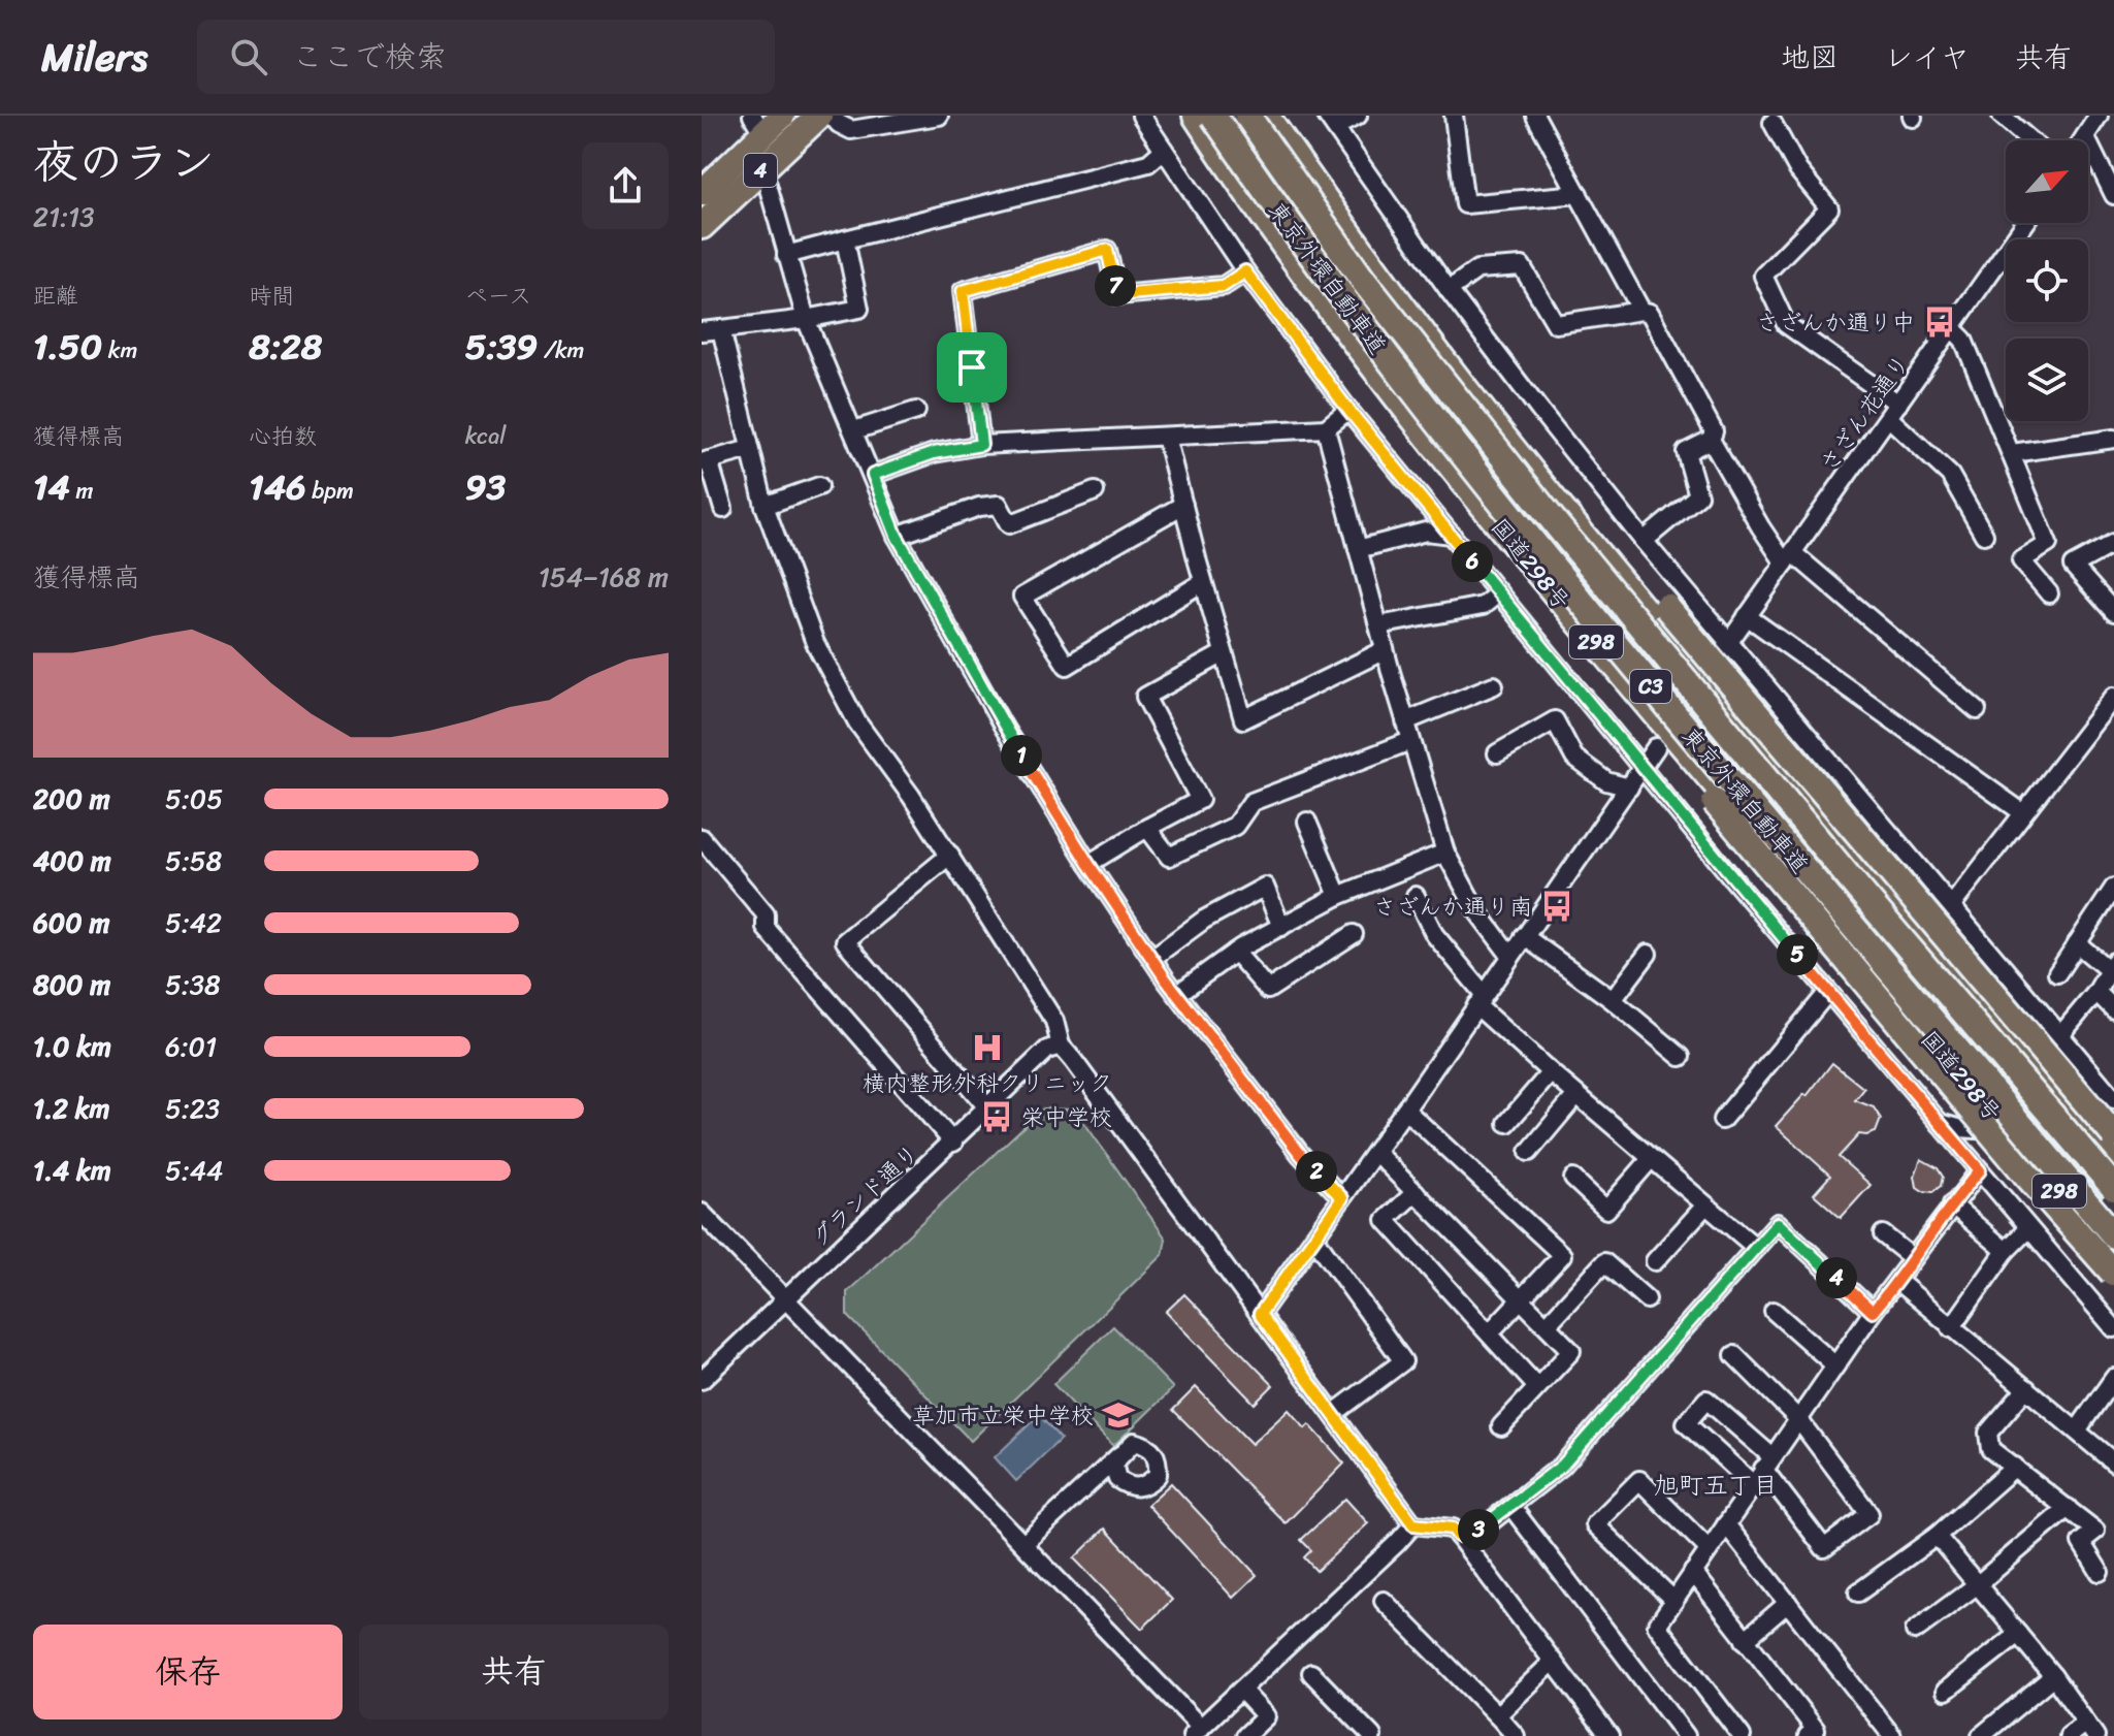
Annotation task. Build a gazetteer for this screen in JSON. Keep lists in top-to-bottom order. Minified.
{"streets":{"highway":["4","東京外環自動車道","国道298号","298","C3"],"street":["さざん花通り","グランド通り"]},"crossings":[["東京外環自動車道","国道298号"],["国道298号","298"]],"districts":["旭町五丁目"],"places":{"bus stop":["さざんか通り中","さざんか通り南","栄中学校"],"hospital":["横内整形外科クリニック"],"school or university":["草加市立栄中学校"]},"north":"top right","page":{"header":"Milers","search":"ここで検索","nav":["地図","レイヤ","共有"],"heading":["夜のラン","21:13"],"stats":[["距離","1.50 km"],["時間","8:28"],["ペース","5:39 /km"],["獲得標高","14 m"],["心拍数","146 bpm"],["kcal","93"]],"pins":["7","6","1","5","2","4","3"],"chart":["獲得標高","154–168 m"],"list":[{"name":"200 m","note":"5:05"},{"name":"400 m","note":"5:58"},{"name":"600 m","note":"5:42"},{"name":"800 m","note":"5:38"},{"name":"1.0 km","note":"6:01"},{"name":"1.2 km","note":"5:23"},{"name":"1.4 km","note":"5:44"}],"buttons":["保存","共有"]}}
